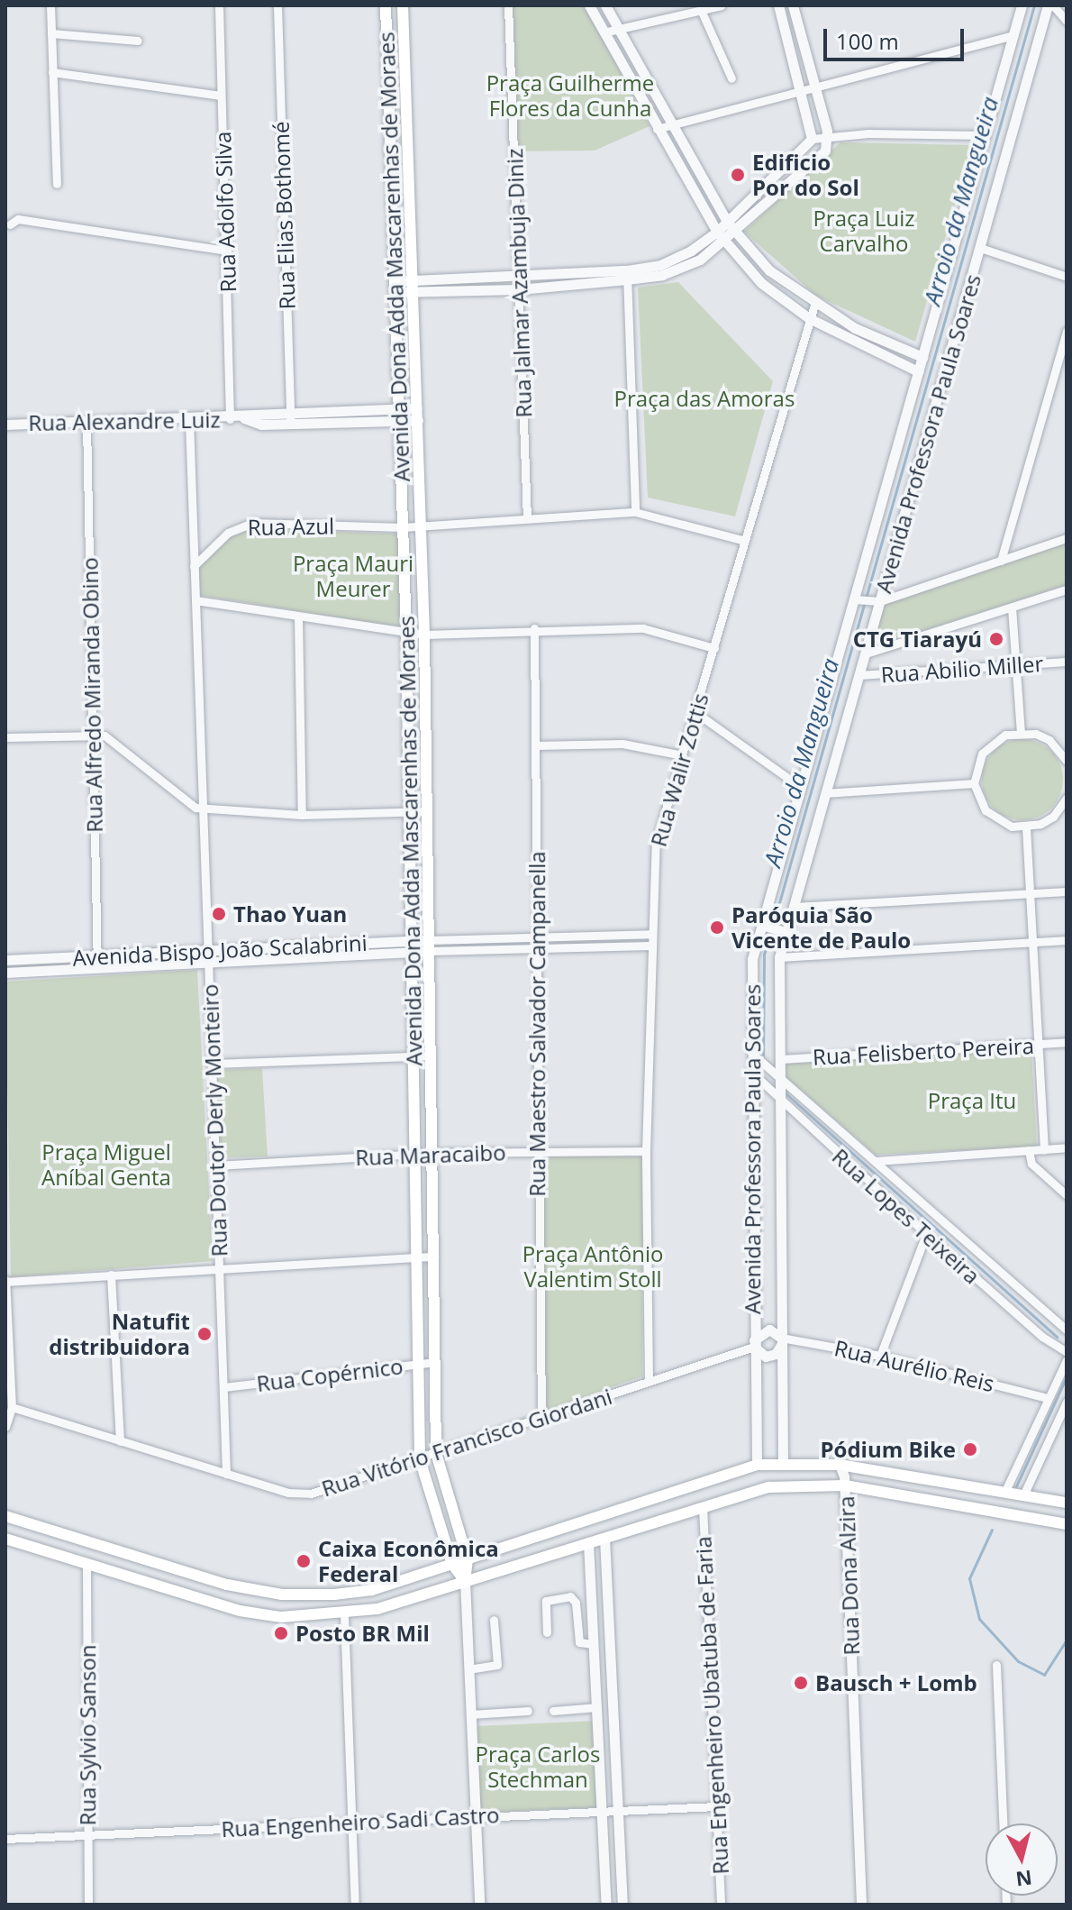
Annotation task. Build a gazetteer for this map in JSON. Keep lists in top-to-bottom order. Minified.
{"streets":{"main road":["Avenida Dona Adda Mascarenhas de Moraes"],"street":["Rua Adolfo Silva","Rua Elias Bothomé","Rua Jalmar Azambuja Diniz","Rua Alexandre Luiz","Avenida Professora Paula Soares","Rua Azul","Rua Abilio Miller","Rua Alfredo Miranda Obino","Rua Walir Zottis","Avenida Bispo João Scalabrini","Rua Maestro Salvador Campanella","Rua Felisberto Pereira","Rua Doutor Derly Monteiro","Rua Maracaibo","Rua Lopes Teixeira","Rua Aurélio Reis","Rua Copérnico","Rua Vitório Francisco Giordani","Rua Dona Alzira","Rua Engenheiro Ubatuba de Faria","Rua Sylvio Sanson","Rua Engenheiro Sadi Castro"]},"crossings":[["Rua Adolfo Silva","Rua Alexandre Luiz"],["Rua Elias Bothomé","Rua Alexandre Luiz"],["Avenida Dona Adda Mascarenhas de Moraes","Rua Alexandre Luiz"],["Avenida Dona Adda Mascarenhas de Moraes","Rua Azul"],["Avenida Dona Adda Mascarenhas de Moraes","Avenida Bispo João Scalabrini"],["Avenida Dona Adda Mascarenhas de Moraes","Rua Maracaibo"],["Avenida Dona Adda Mascarenhas de Moraes","Rua Copérnico"],["Avenida Dona Adda Mascarenhas de Moraes","Rua Vitório Francisco Giordani"],["Rua Jalmar Azambuja Diniz","Rua Azul"],["Rua Alexandre Luiz","Rua Alfredo Miranda Obino"],["Rua Alexandre Luiz","Rua Doutor Derly Monteiro"],["Avenida Professora Paula Soares","Rua Abilio Miller"],["Avenida Professora Paula Soares","Rua Felisberto Pereira"],["Avenida Professora Paula Soares","Rua Lopes Teixeira"],["Avenida Professora Paula Soares","Rua Aurélio Reis"],["Avenida Professora Paula Soares","Rua Vitório Francisco Giordani"],["Rua Azul","Rua Walir Zottis"],["Rua Azul","Rua Doutor Derly Monteiro"],["Rua Alfredo Miranda Obino","Avenida Bispo João Scalabrini"],["Rua Walir Zottis","Avenida Bispo João Scalabrini"],["Rua Walir Zottis","Rua Maracaibo"],["Rua Walir Zottis","Rua Vitório Francisco Giordani"],["Avenida Bispo João Scalabrini","Rua Maestro Salvador Campanella"],["Avenida Bispo João Scalabrini","Rua Doutor Derly Monteiro"],["Rua Maestro Salvador Campanella","Rua Maracaibo"],["Rua Maestro Salvador Campanella","Rua Vitório Francisco Giordani"],["Rua Doutor Derly Monteiro","Rua Maracaibo"],["Rua Doutor Derly Monteiro","Rua Copérnico"],["Rua Doutor Derly Monteiro","Rua Vitório Francisco Giordani"],["Rua Engenheiro Ubatuba de Faria","Rua Engenheiro Sadi Castro"],["Rua Sylvio Sanson","Rua Engenheiro Sadi Castro"]],"water":["Arroio da Mangueira"],"parks":["Praça Guilherme Flores da Cunha","Praça Luiz Carvalho","Praça das Amoras","Praça Mauri Meurer","Praça Itu","Praça Miguel Aníbal Genta","Praça Antônio Valentim Stoll","Praça Carlos Stechman"],"places":["Edificio Por do Sol","CTG Tiarayú","Thao Yuan","Paróquia São Vicente de Paulo","Natufit distribuidora","Pódium Bike","Caixa Econômica Federal","Posto BR Mil","Bausch + Lomb"],"scale_bar":"100 m","north":"bottom"}
